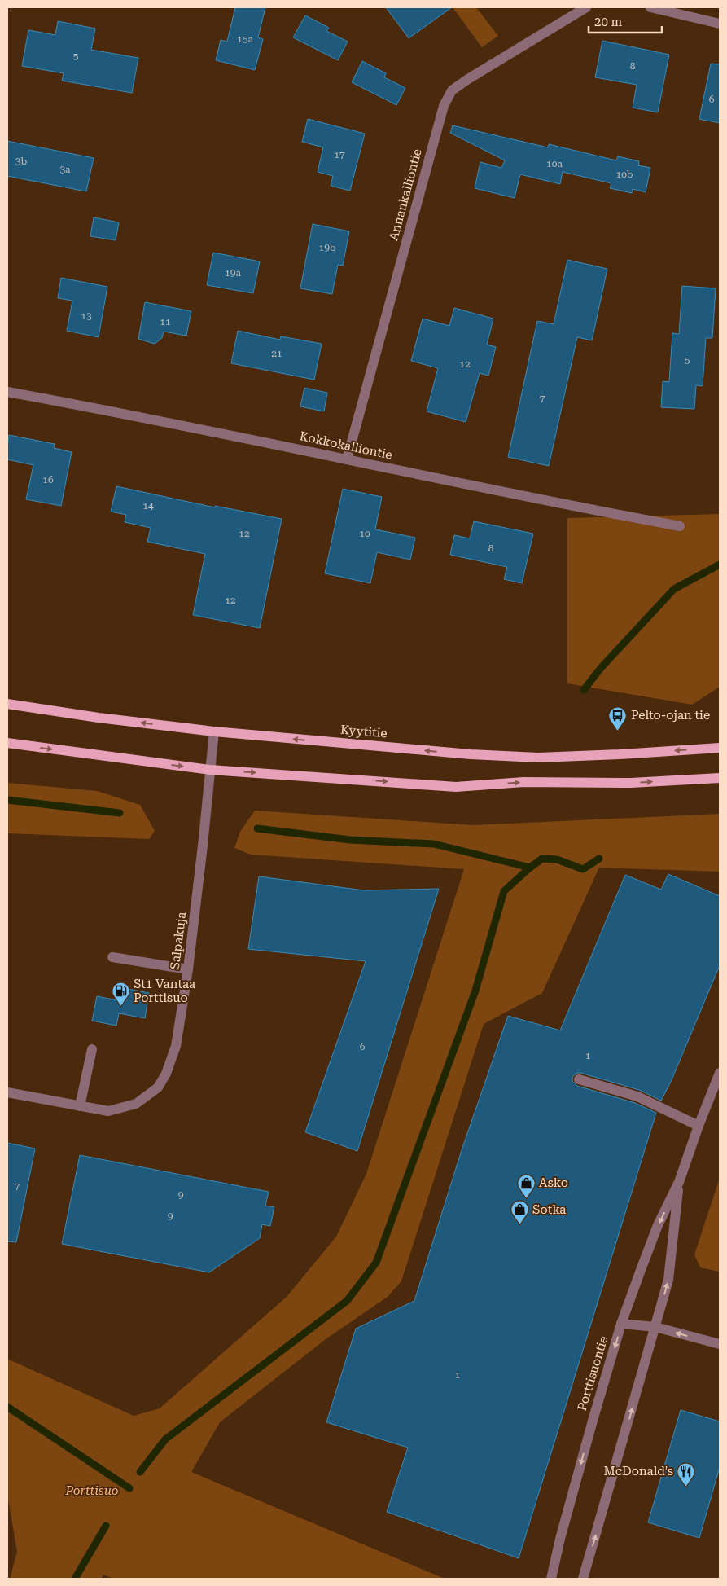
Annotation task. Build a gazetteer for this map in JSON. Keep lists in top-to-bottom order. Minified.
{"streets":{"main road":["Kyytitie"],"street":["Annankalliontie","Kokkokalliontie","Salpakuja","Porttisuontie"]},"crossings":[["Annankalliontie","Kokkokalliontie"],["Kyytitie","Salpakuja"]],"parks":["Porttisuo"],"places":{"bus stop":["Pelto-ojan tie"],"fuel station":["St1 Vantaa Porttisuo"],"shop":["Asko","Sotka"],"restaurant":["McDonald's"]},"house_numbers":["15a","5","8","6","17","3b","10a","3a","10b","19b","19a","13","11","21","5","12","7","16","14","12","10","8","12","6","1","7","9","9","1"],"scale_bar":"20 m"}
